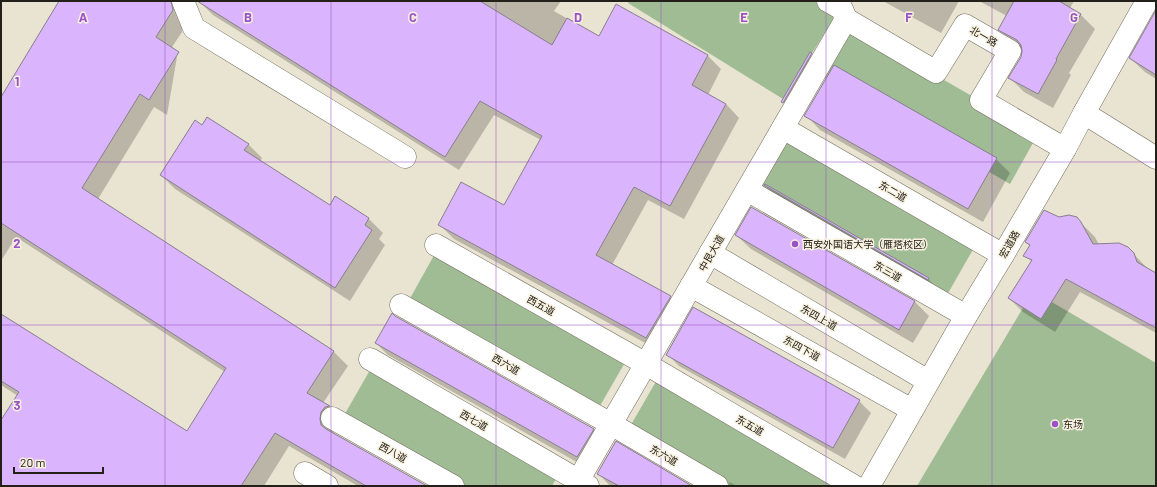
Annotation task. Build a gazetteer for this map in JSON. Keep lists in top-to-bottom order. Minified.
{"streets":{"street":["北一路","东二道","宏道路","中艮大道","东三道","西五道","东四上道","东四下道","西六道","西七道","东五道","西八道","东六道"]},"crossings":[["北一路","宏道路"],["北一路","中艮大道"],["东二道","宏道路"],["东二道","中艮大道"],["宏道路","东三道"],["宏道路","东四上道"],["宏道路","东四下道"],["中艮大道","东三道"],["中艮大道","西五道"],["中艮大道","东四上道"],["中艮大道","东四下道"],["中艮大道","西六道"],["中艮大道","西七道"],["中艮大道","东五道"],["中艮大道","东六道"],["西五道","东五道"],["西六道","东六道"]],"places":["西安外国语大学（雁塔校区）","东场"],"scale_bar":"20 m","grid":{"columns":["A","B","C","D","E","F","G"],"rows":["1","2","3"]}}
